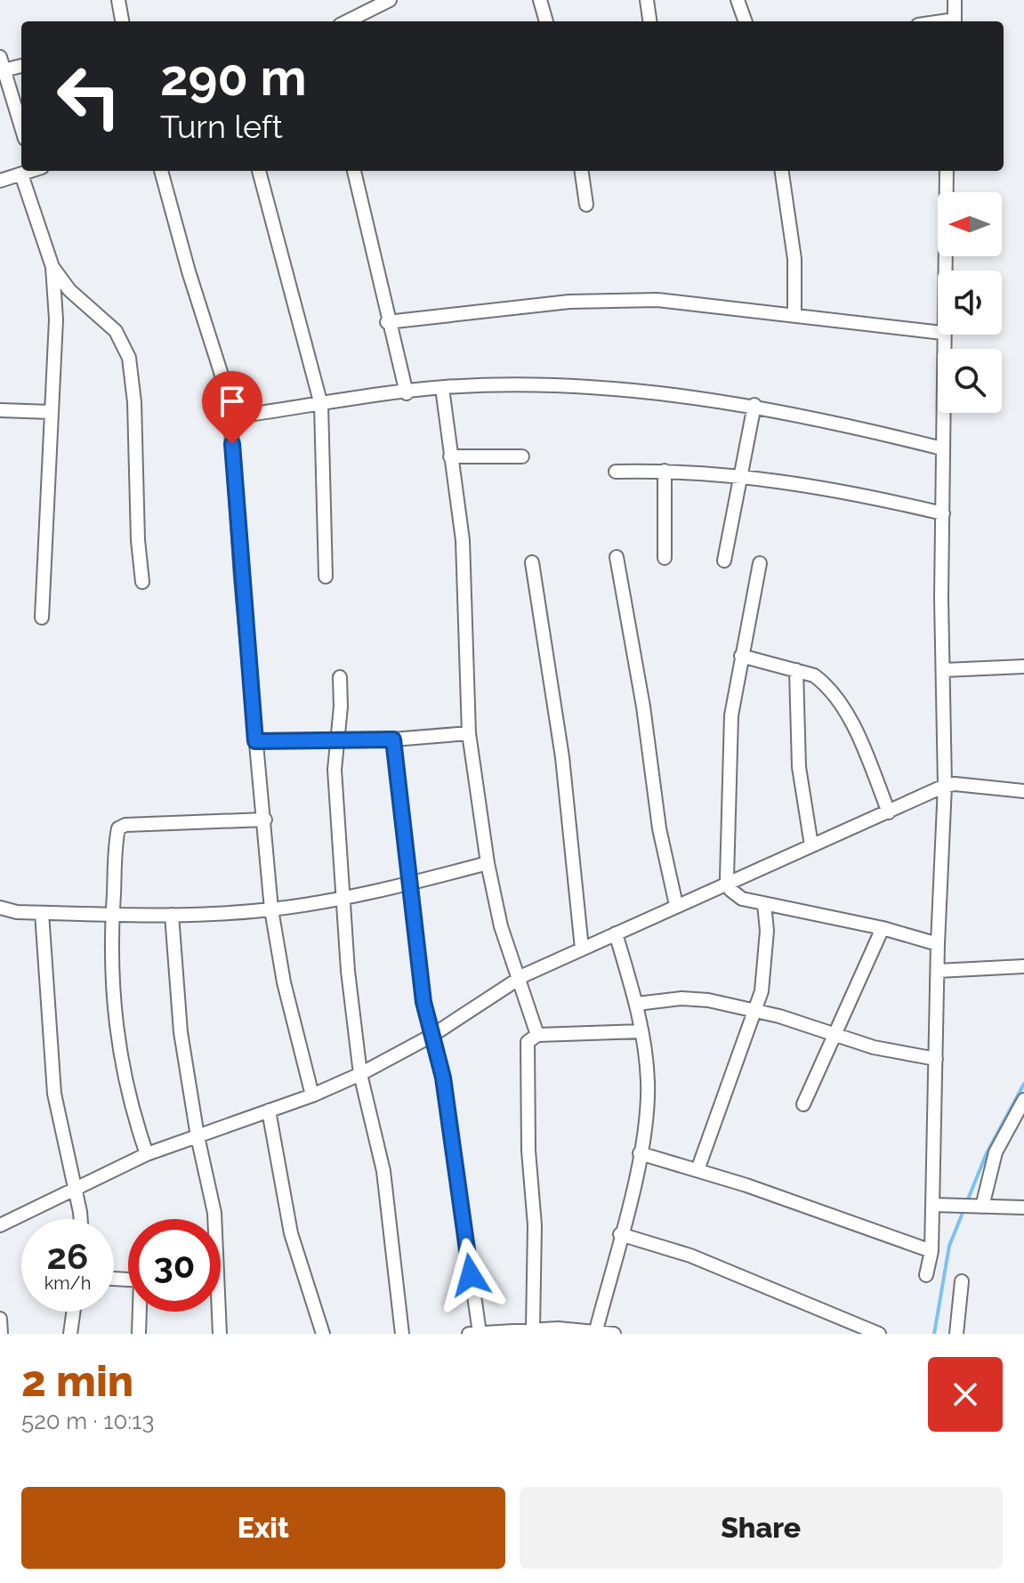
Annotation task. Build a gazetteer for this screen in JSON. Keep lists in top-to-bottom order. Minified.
{"north":"left","page":{"turn":["290 m","Turn left"],"speed":"26 km/h","limit":"30","heading":["2 min","520 m · 10:13"],"buttons":["Exit","Share"]}}
